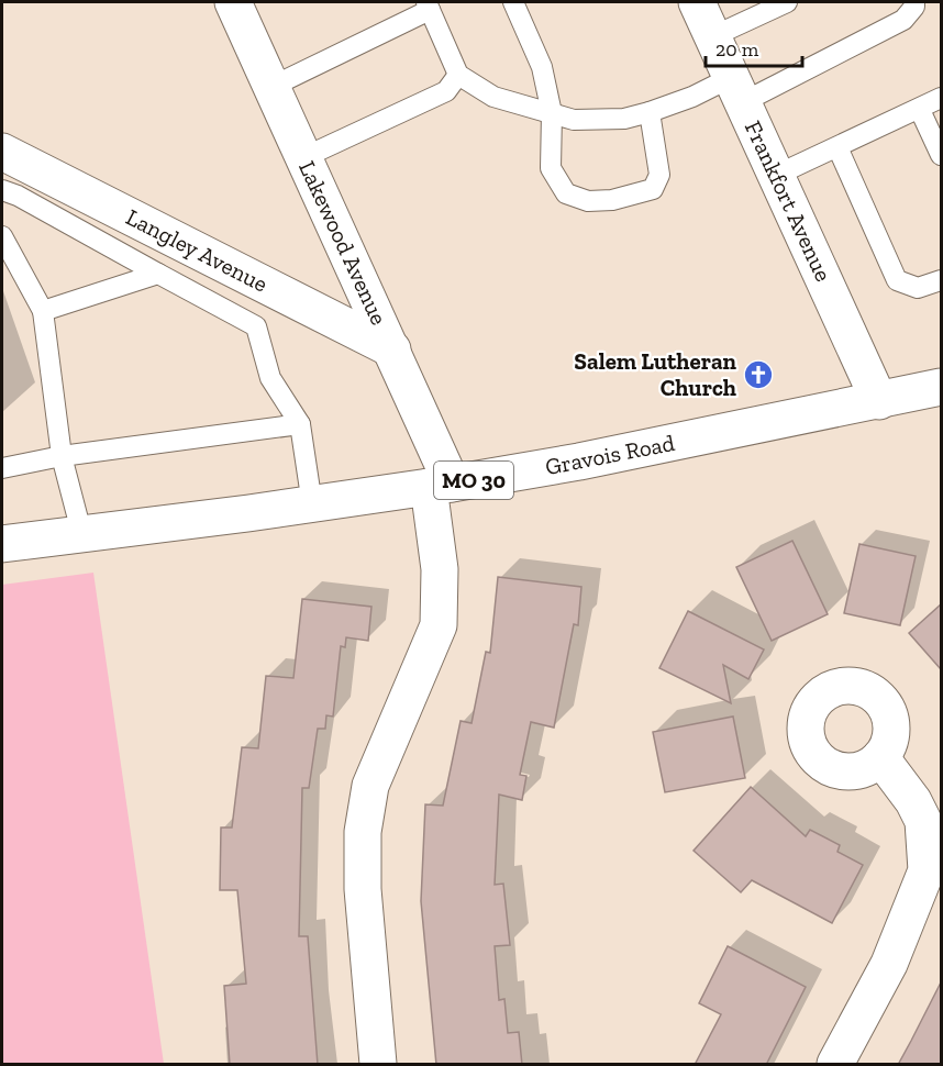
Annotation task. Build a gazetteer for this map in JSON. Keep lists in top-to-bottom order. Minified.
{"streets":{"street":["Frankfort Avenue","Lakewood Avenue","Langley Avenue","Gravois Road","MO 30"]},"crossings":[["Frankfort Avenue","Gravois Road"],["Lakewood Avenue","Langley Avenue"],["Lakewood Avenue","Gravois Road"]],"places":{"church":["Salem Lutheran Church"]},"scale_bar":"20 m"}
